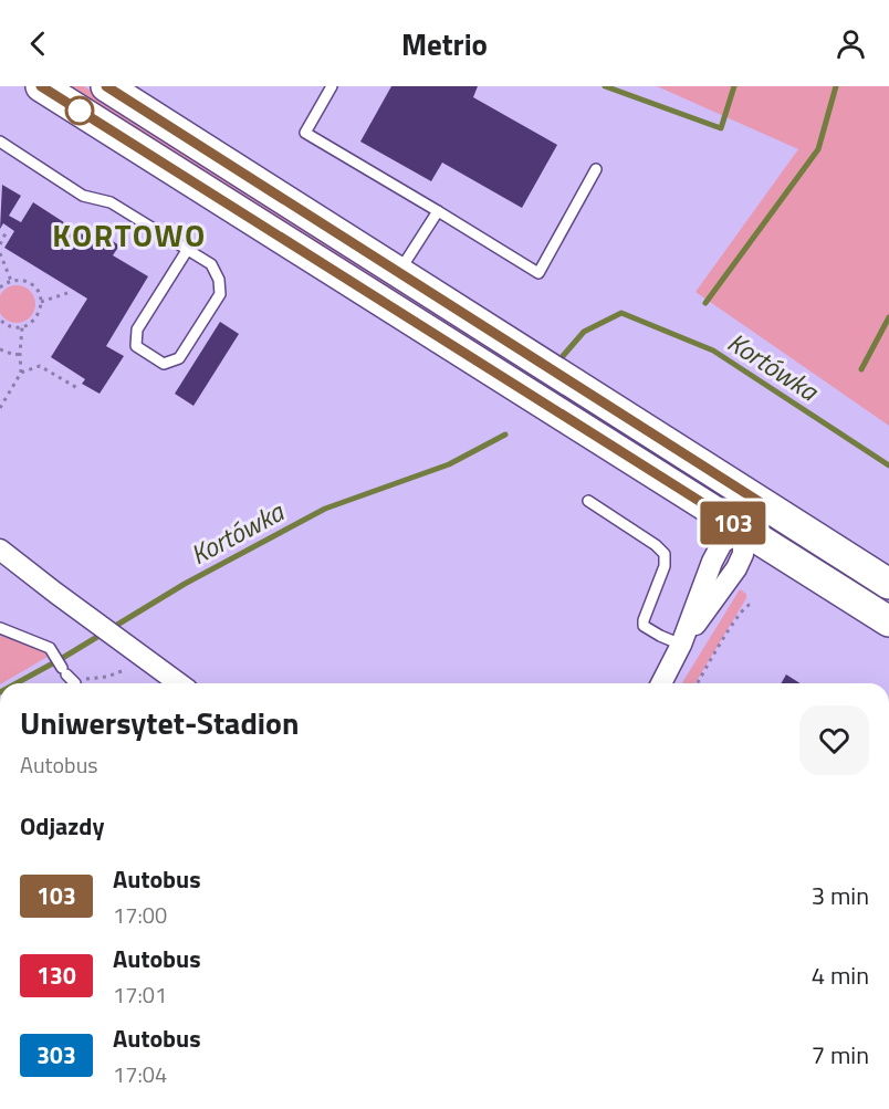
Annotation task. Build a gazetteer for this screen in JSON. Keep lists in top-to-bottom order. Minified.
{"districts":["KORTOWO"],"water":["Kortówka"],"lines":["bus line 103"],"page":{"header":"Metrio","on_map":"103","heading":[["Uniwersytet-Stadion","Autobus"],"Odjazdy"],"list":[{"mark":"103","name":"Autobus","note":"17:00","value":"3 min"},{"mark":"130","name":"Autobus","note":"17:01","value":"4 min"},{"mark":"303","name":"Autobus","note":"17:04","value":"7 min"}]}}
